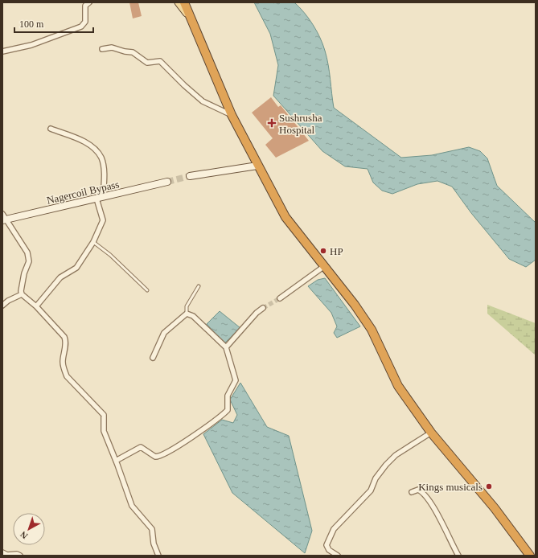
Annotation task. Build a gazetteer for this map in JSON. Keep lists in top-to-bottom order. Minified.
{"streets":{"main road":["Nagercoil Bypass"]},"places":{"health":["Sushrusha Hospital"],"other":["HP","Kings musicals"]},"scale_bar":"100 m","north":"bottom left"}
